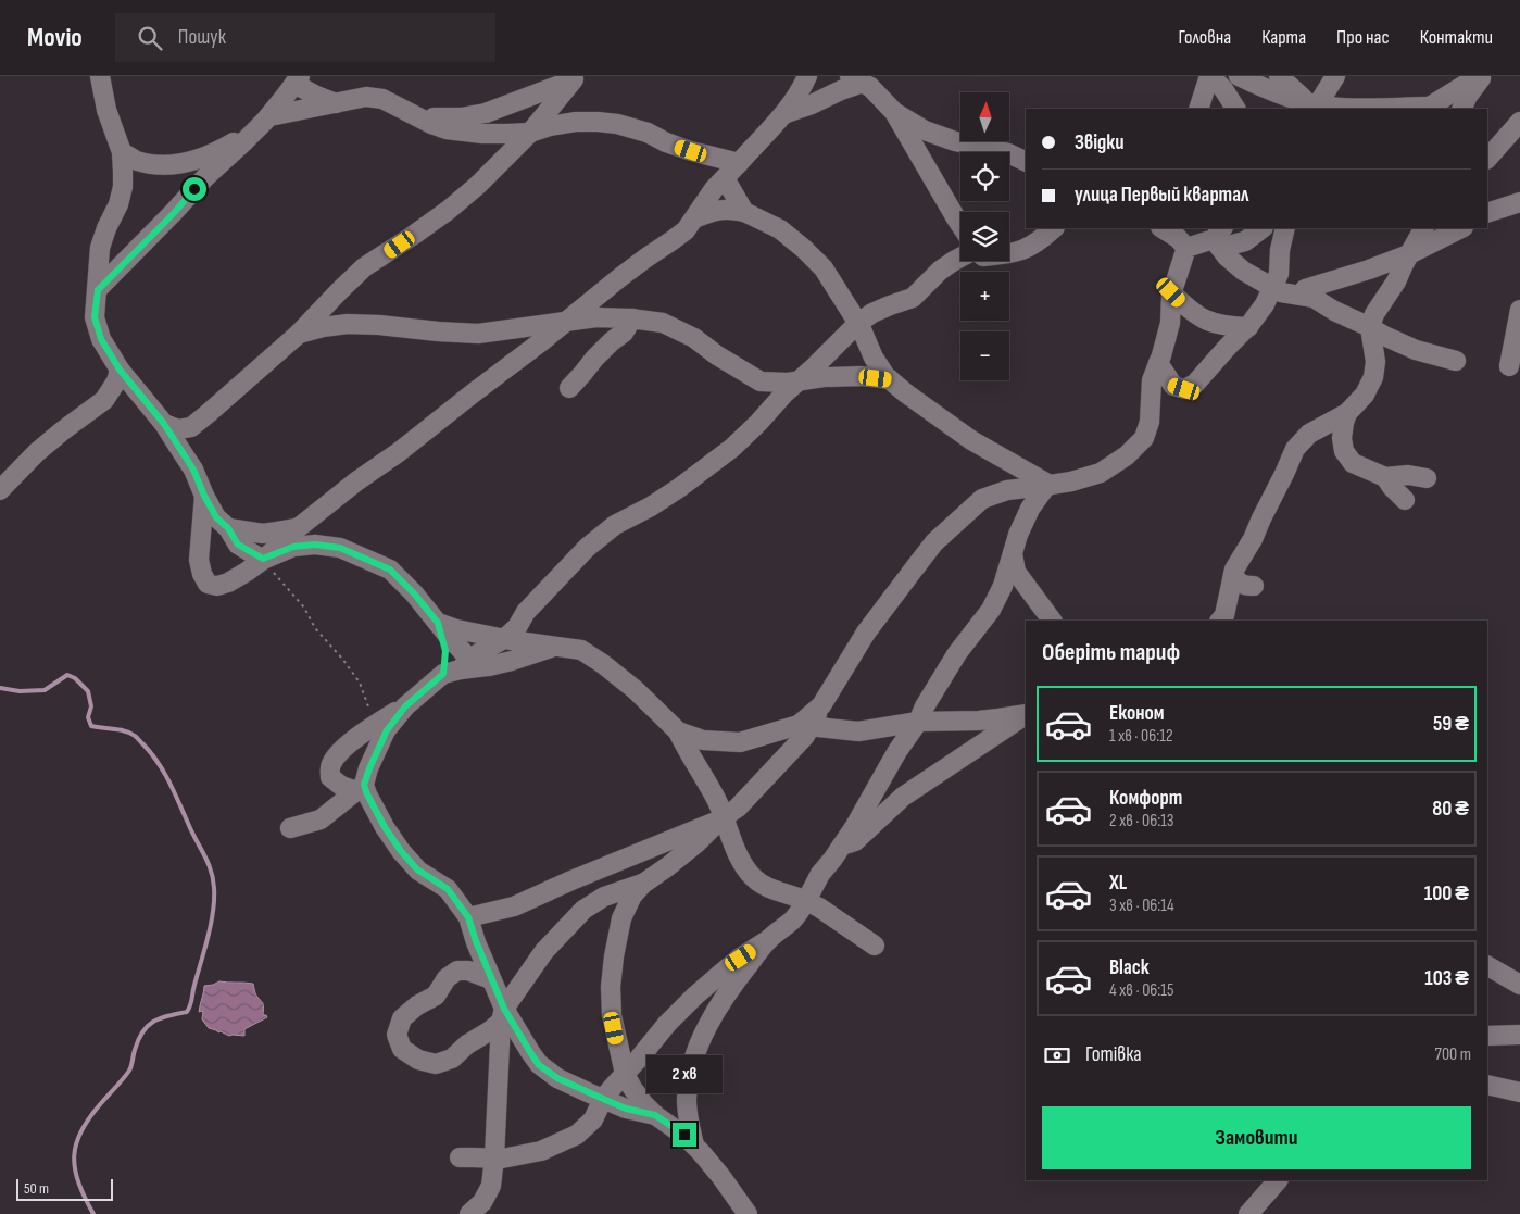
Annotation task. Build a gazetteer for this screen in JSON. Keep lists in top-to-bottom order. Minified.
{"scale_bar":"50 m","north":"top","page":{"header":"Movio","search":"Пошук","nav":["Головна","Карта","Про нас","Контакти"],"map_buttons":["+","−"],"banner":["Звідки","улица Первый квартал"],"heading":"Оберіть тариф","list":[{"name":"Економ","note":"1 хв · 06:12","value":"59 ₴"},{"name":"Комфорт","note":"2 хв · 06:13","value":"80 ₴"},{"name":"XL","note":"3 хв · 06:14","value":"100 ₴"},{"name":"Black","note":"4 хв · 06:15","value":"103 ₴"}],"pay":["Готівка","700 m"],"bubble":"2 хв","buttons":"Замовити","scale":"50 m"}}
